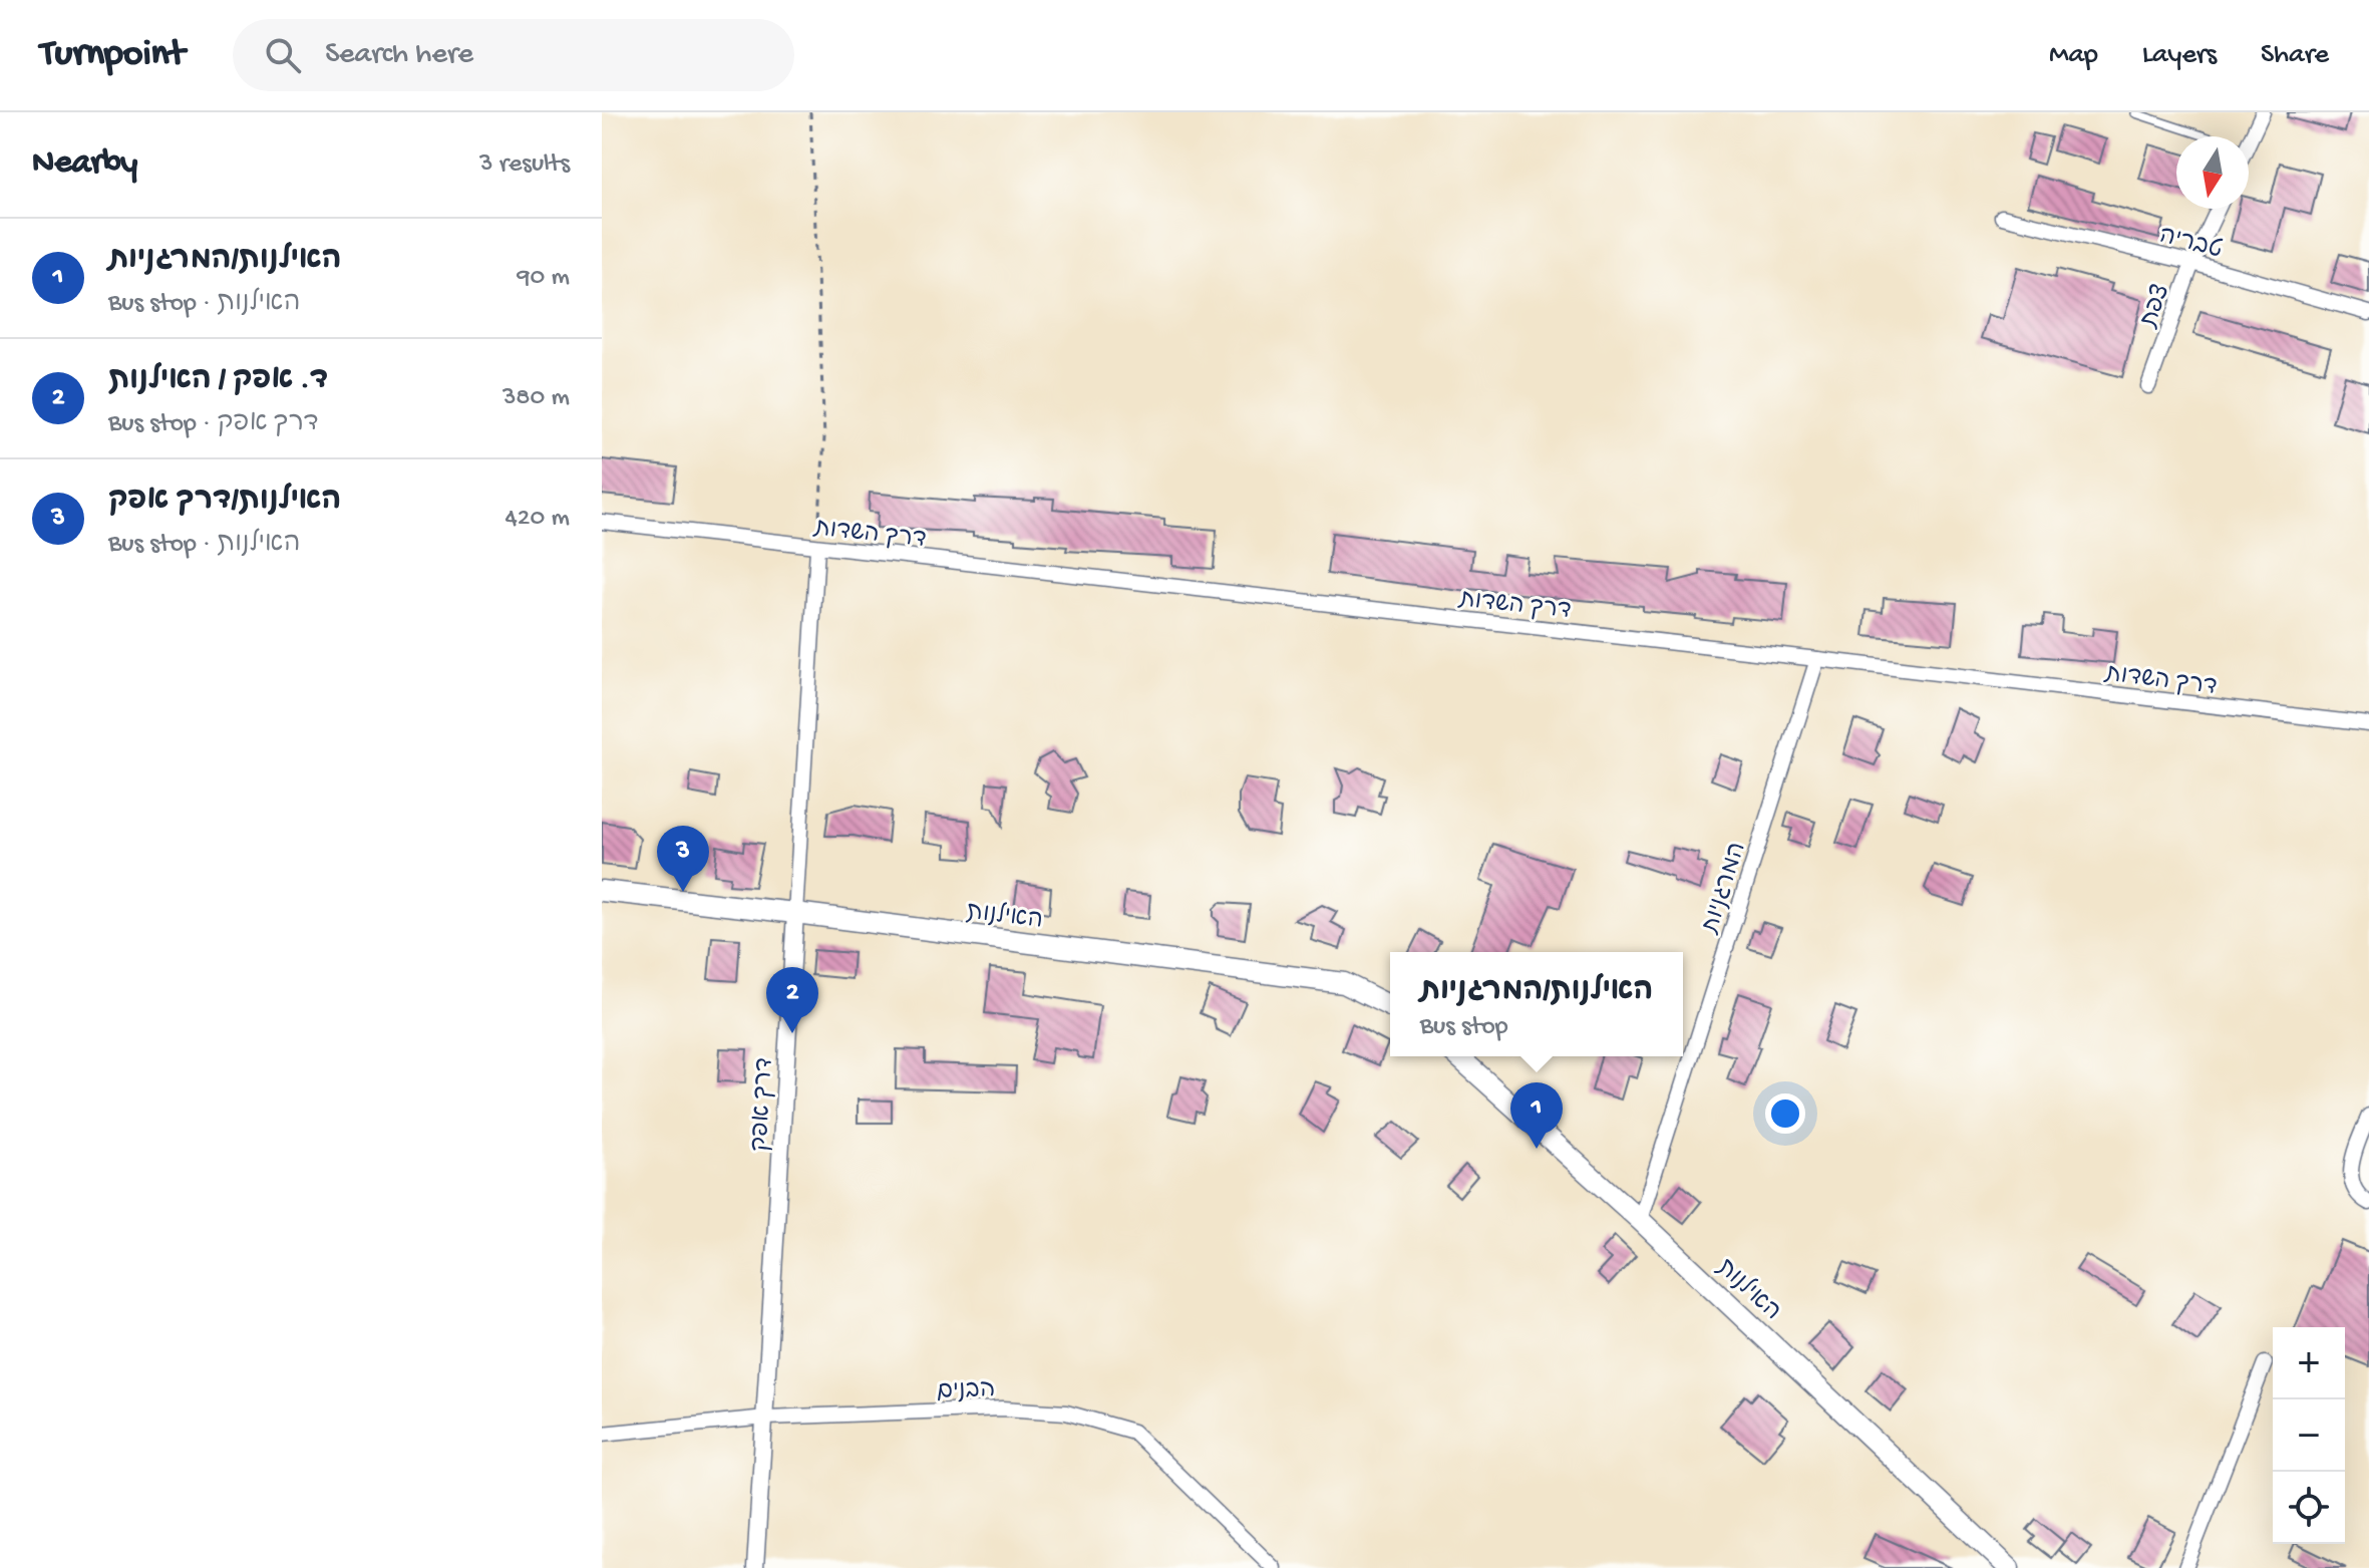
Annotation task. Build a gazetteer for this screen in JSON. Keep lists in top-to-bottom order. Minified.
{"streets":{"main road":["האילנות"],"street":["טבריה","צפת","דרך השדות","המרגניות","דרך אפק","הבנים"]},"crossings":[["טבריה","צפת"],["דרך השדות","המרגניות"],["דרך השדות","דרך אפק"],["המרגניות","האילנות"],["האילנות","דרך אפק"],["דרך אפק","הבנים"]],"north":"bottom","page":{"header":"Turnpoint","search":"Search here","nav":["Map","Layers","Share"],"heading":["Nearby","3 results"],"list":[{"mark":"1","name":"האילנות/המרגניות","note":"Bus stop · האילנות","value":"90 m"},{"mark":"2","name":"ד. אפק / האילנות","note":"Bus stop · דרך אפק","value":"380 m"},{"mark":"3","name":"האילנות/דרך אפק","note":"Bus stop · האילנות","value":"420 m"}],"pins":["3","2","1"],"popup":["האילנות/המרגניות","Bus stop"],"map_buttons":["+","−"]}}
